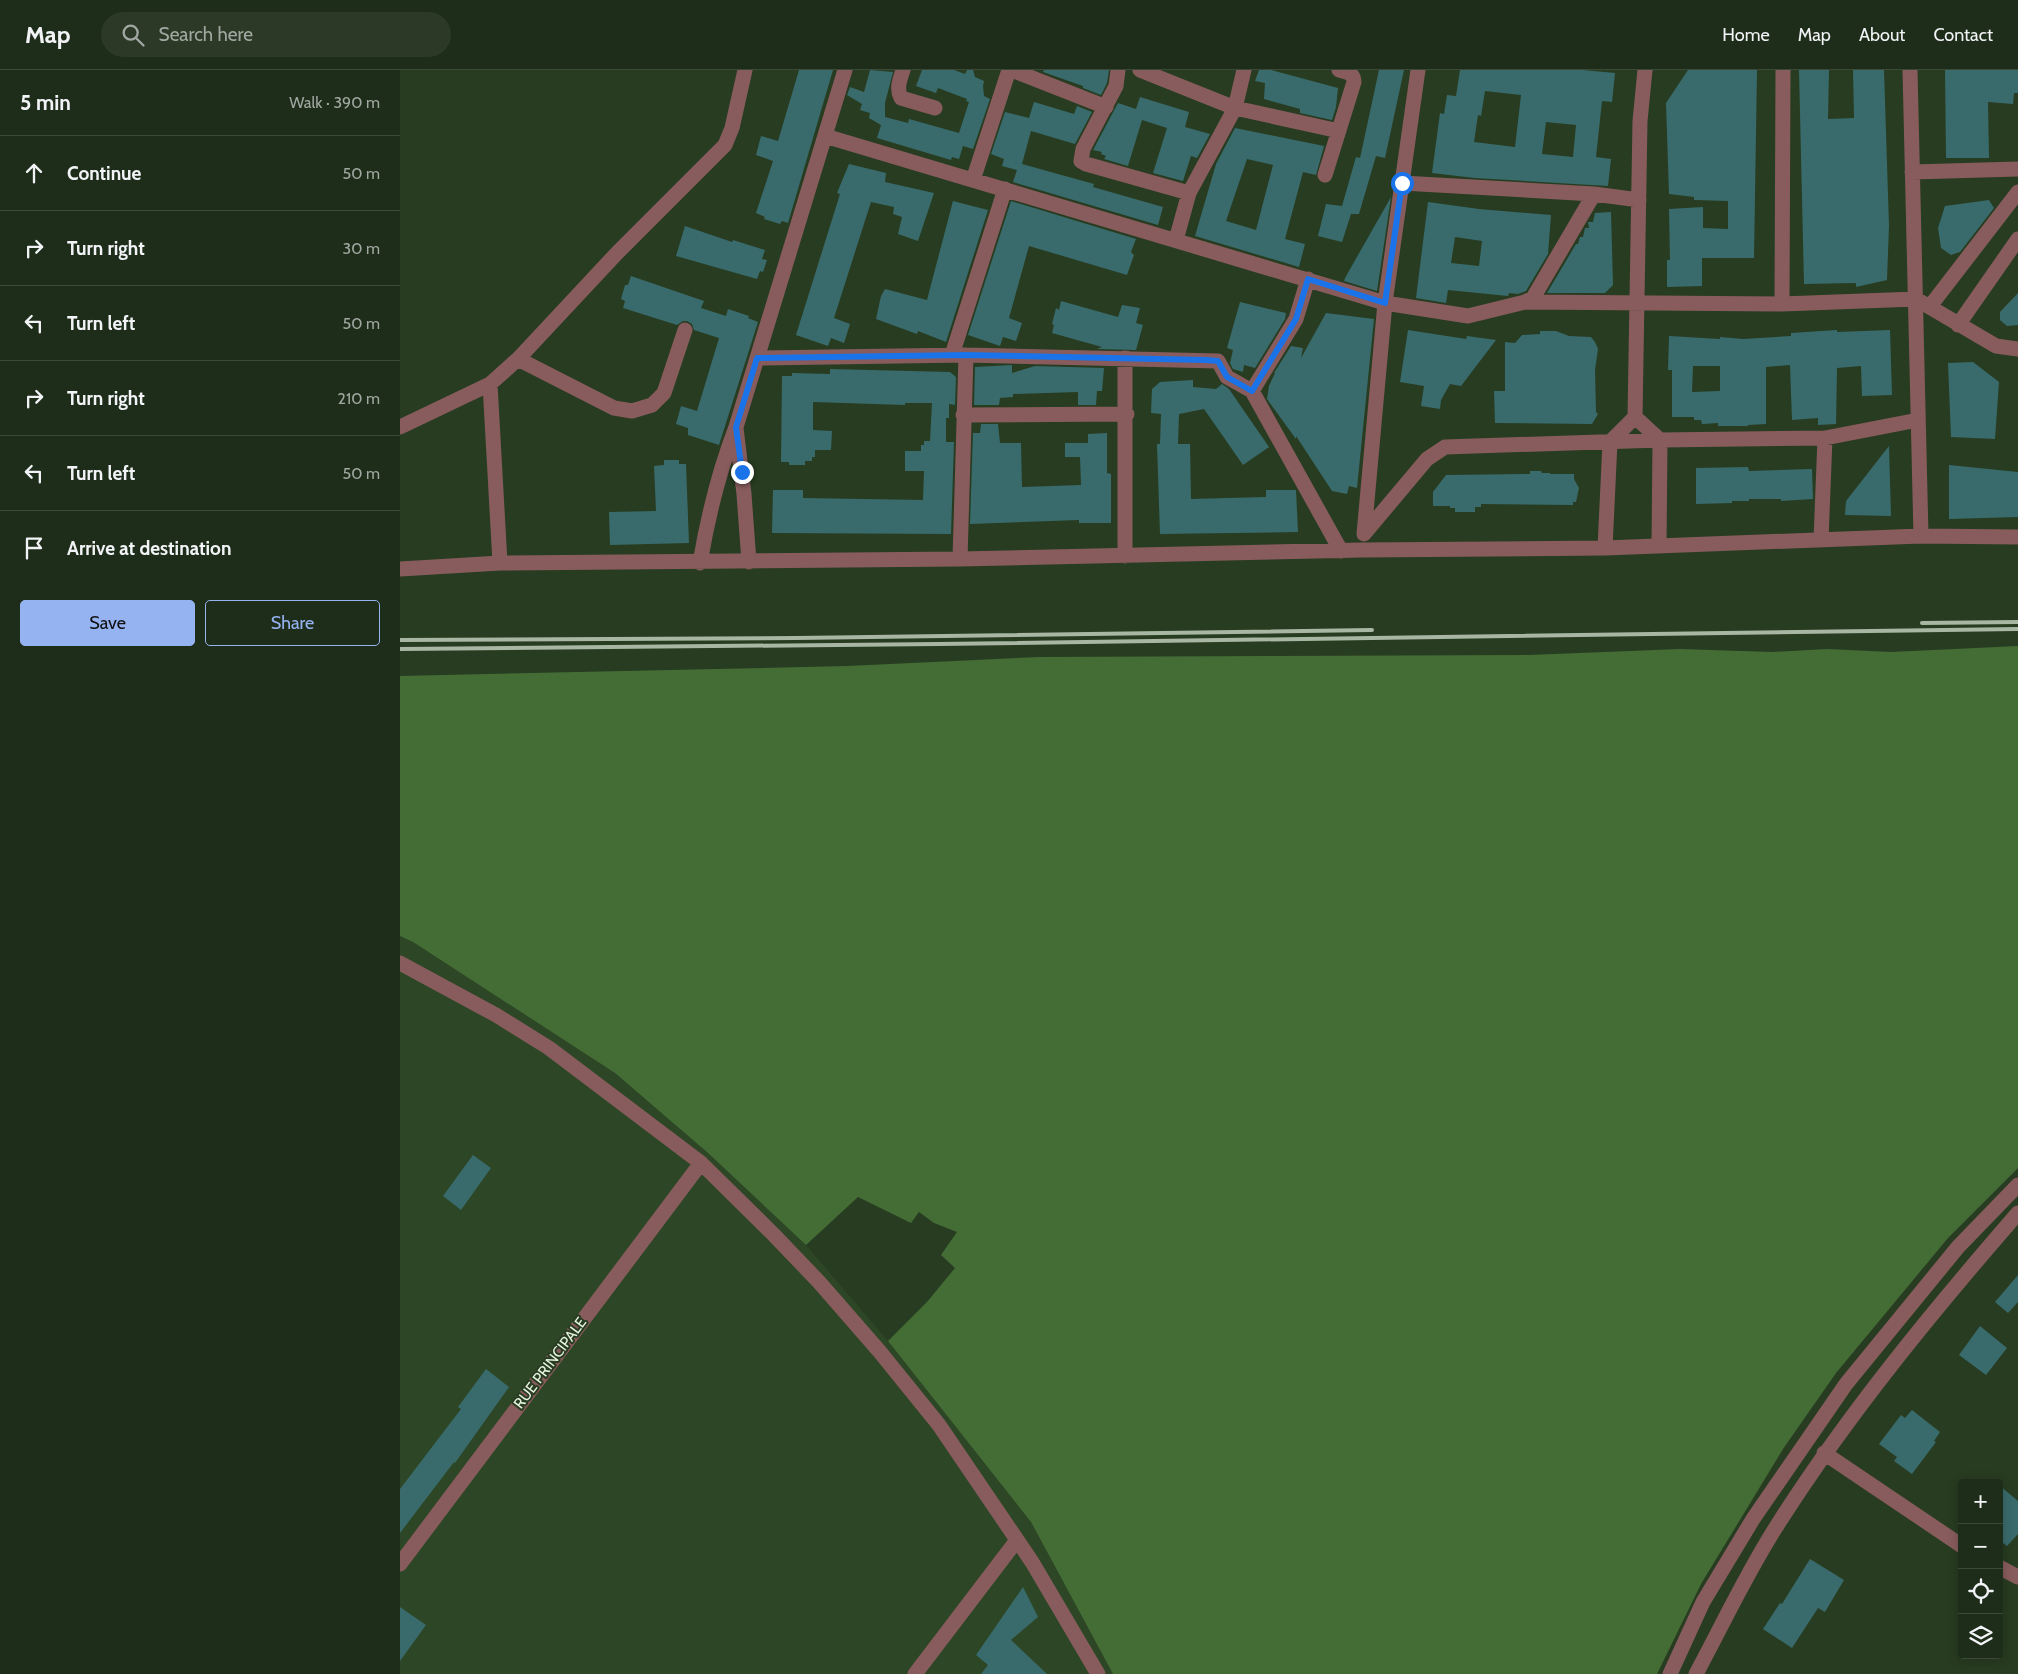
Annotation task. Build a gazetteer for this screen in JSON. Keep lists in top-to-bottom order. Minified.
{"streets":{"street":["RUE PRINCIPALE"]},"page":{"header":"Map","search":"Search here","nav":["Home","Map","About","Contact"],"heading":["5 min","Walk · 390 m"],"list":[["Continue","50 m"],["Turn right","30 m"],["Turn left","50 m"],["Turn right","210 m"],["Turn left","50 m"],"Arrive at destination"],"buttons":["Save","Share"],"map_buttons":["+","−"]}}
